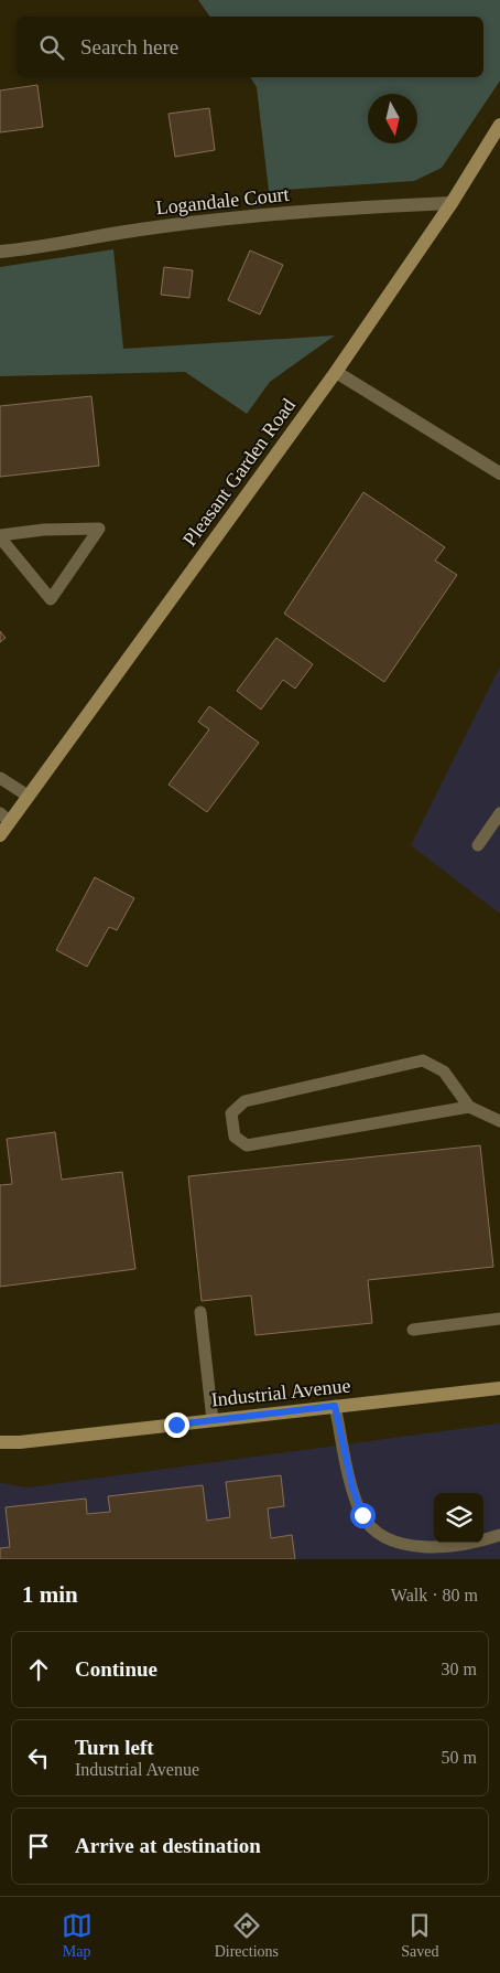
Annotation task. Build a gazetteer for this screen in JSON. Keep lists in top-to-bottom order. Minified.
{"streets":{"main road":["Pleasant Garden Road","Industrial Avenue"],"street":["Logandale Court"]},"crossings":[["Logandale Court","Pleasant Garden Road"]],"north":"bottom","page":{"search":"Search here","heading":["1 min","Walk · 80 m"],"list":[["Continue","30 m"],["Turn left","Industrial Avenue","50 m"],"Arrive at destination"],"nav":["Map","Directions","Saved"]}}
